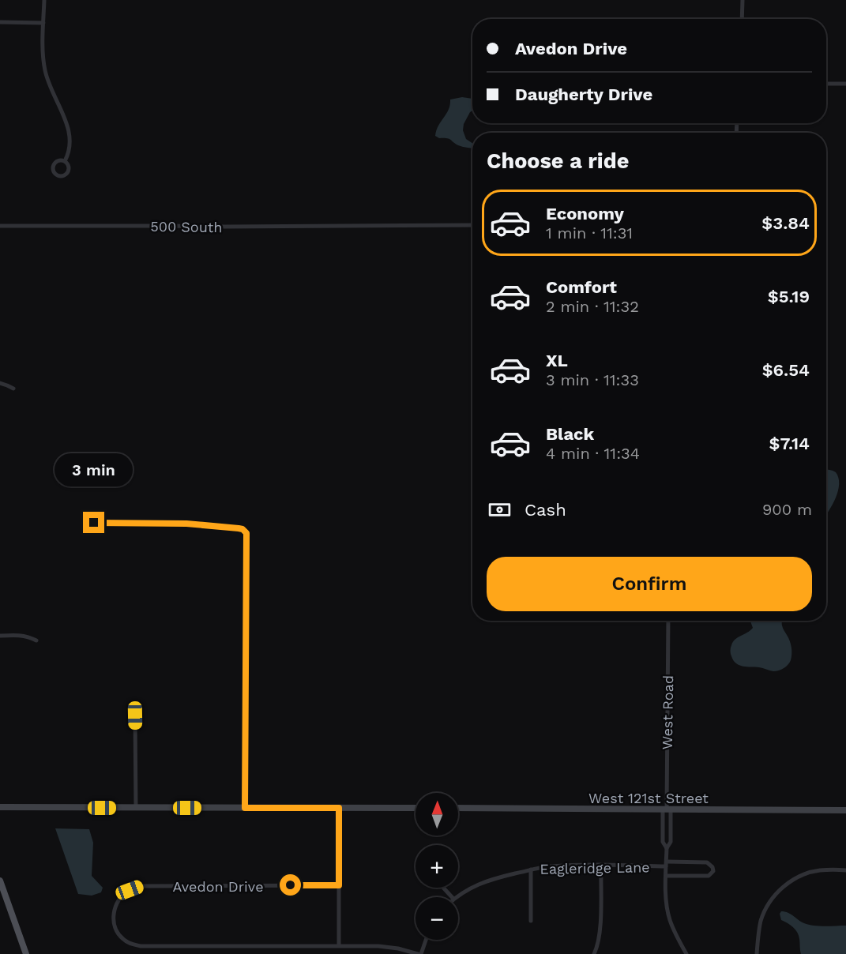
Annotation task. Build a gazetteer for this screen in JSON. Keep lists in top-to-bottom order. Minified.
{"streets":{"street":["500 South","West Road","West 121st Street","Eagleridge Lane","Avedon Drive"]},"crossings":[["West Road","West 121st Street"],["West Road","Eagleridge Lane"]],"north":"top","page":{"banner":["Avedon Drive","Daugherty Drive"],"heading":"Choose a ride","list":[{"name":"Economy","note":"1 min · 11:31","value":"$3.84"},{"name":"Comfort","note":"2 min · 11:32","value":"$5.19"},{"name":"XL","note":"3 min · 11:33","value":"$6.54"},{"name":"Black","note":"4 min · 11:34","value":"$7.14"}],"bubble":"3 min","pay":["Cash","900 m"],"buttons":"Confirm","map_buttons":["+","−"]}}
